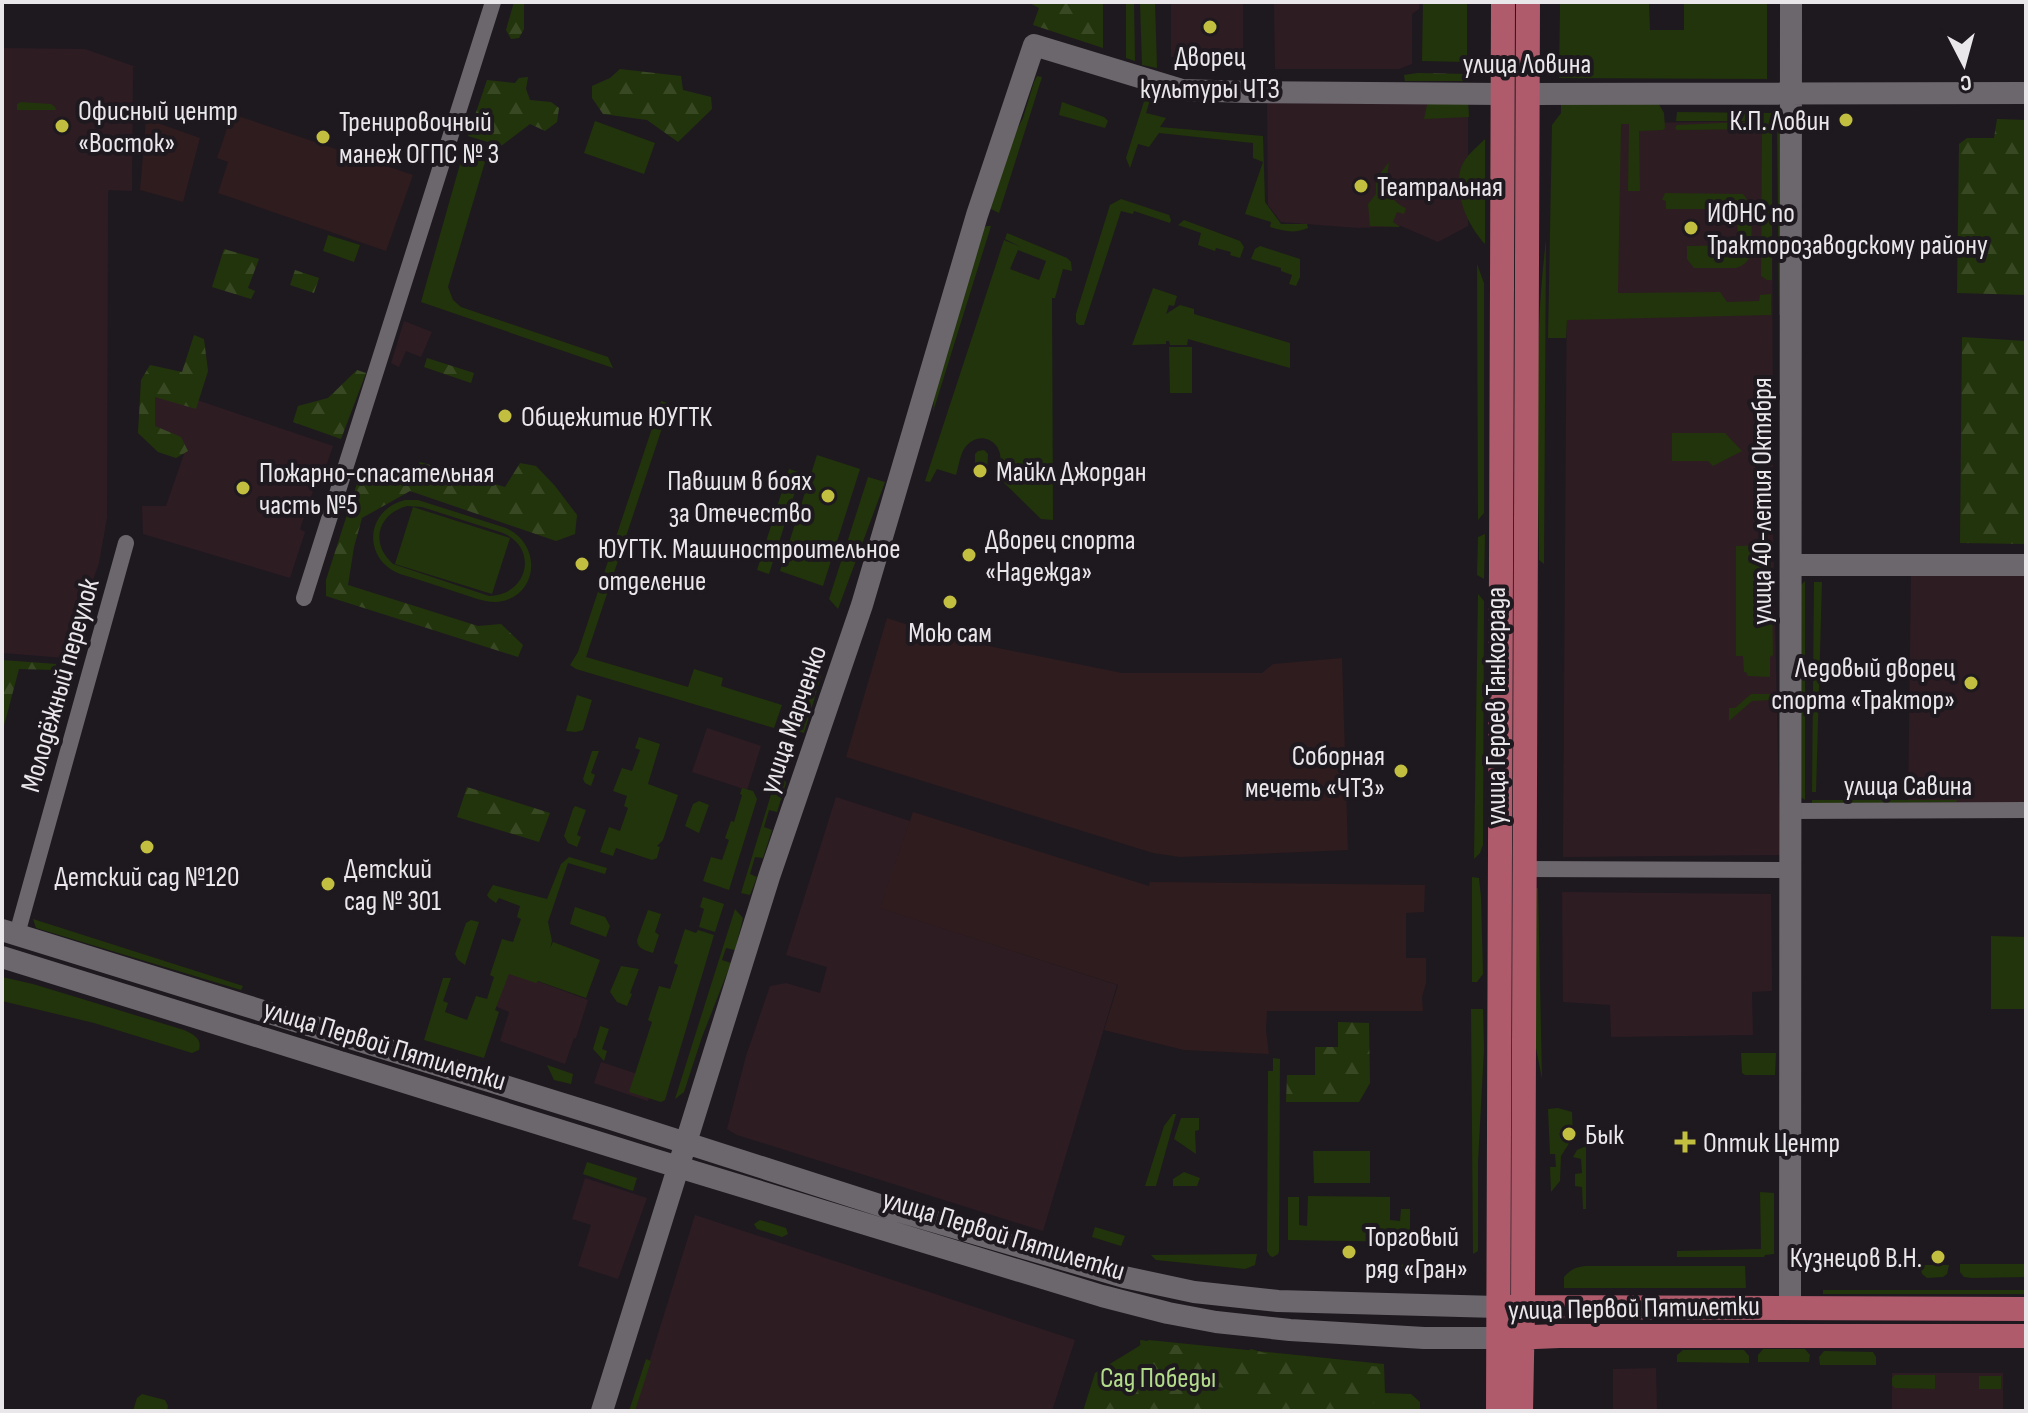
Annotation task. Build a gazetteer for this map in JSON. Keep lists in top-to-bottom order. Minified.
{"streets":{"main road":["улица Ловина","улица 40-летия Октября","улица Героев Танкограда","улица Первой Пятилетки"],"street":["Молодёжный переулок","улица Марченко","улица Савина"]},"crossings":[["улица Ловина","улица 40-летия Октября"],["улица Ловина","улица Героев Танкограда"],["улица Ловина","улица Марченко"],["улица 40-летия Октября","улица Савина"],["улица 40-летия Октября","улица Первой Пятилетки"],["Молодёжный переулок","улица Первой Пятилетки"],["улица Героев Танкограда","улица Первой Пятилетки"],["улица Марченко","улица Первой Пятилетки"]],"parks":["Сад Победы"],"places":{"other":["Дворец культуры ЧТЗ","К.П. Ловин","Офисный центр «Восток»","Тренировочный манеж ОГПС № 3","Театральная","ИФНС по Тракторозаводскому району","Общежитие ЮУГТК","Майкл Джордан","Пожарно-спасательная часть №5","Павшим в боях за Отечество","Дворец спорта «Надежда»","ЮУГТК. Машиностроительное отделение","Мою сам","Ледовый дворец спорта «Трактор»","Соборная мечеть «ЧТЗ»","Детский сад №120","Детский сад № 301","Бык","Торговый ряд «Гран»","Кузнецов В.Н."],"health":["Оптик Центр"]},"north":"bottom"}
